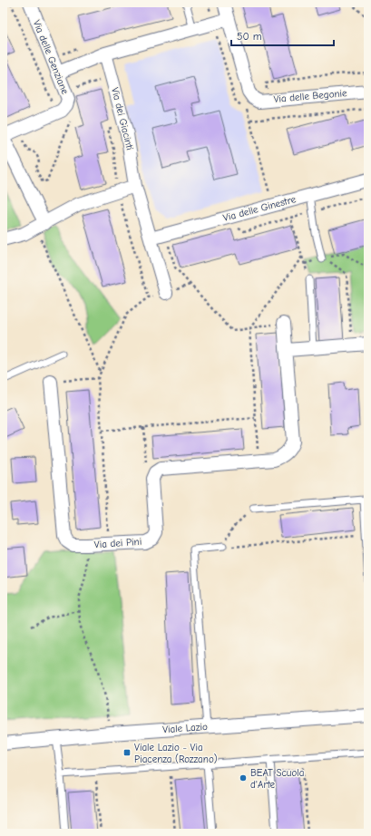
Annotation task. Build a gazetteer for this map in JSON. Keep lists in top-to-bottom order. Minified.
{"streets":{"street":["Via delle Genziane","Via delle Begonie","Via dei Giacinti","Via delle Ginestre","Via dei Pini","Viale Lazio"]},"places":{"transit":["Viale Lazio - Via Piacenza (Rozzano)"],"other":["BEAT Scuola d'Arte"]},"scale_bar":"50 m"}
